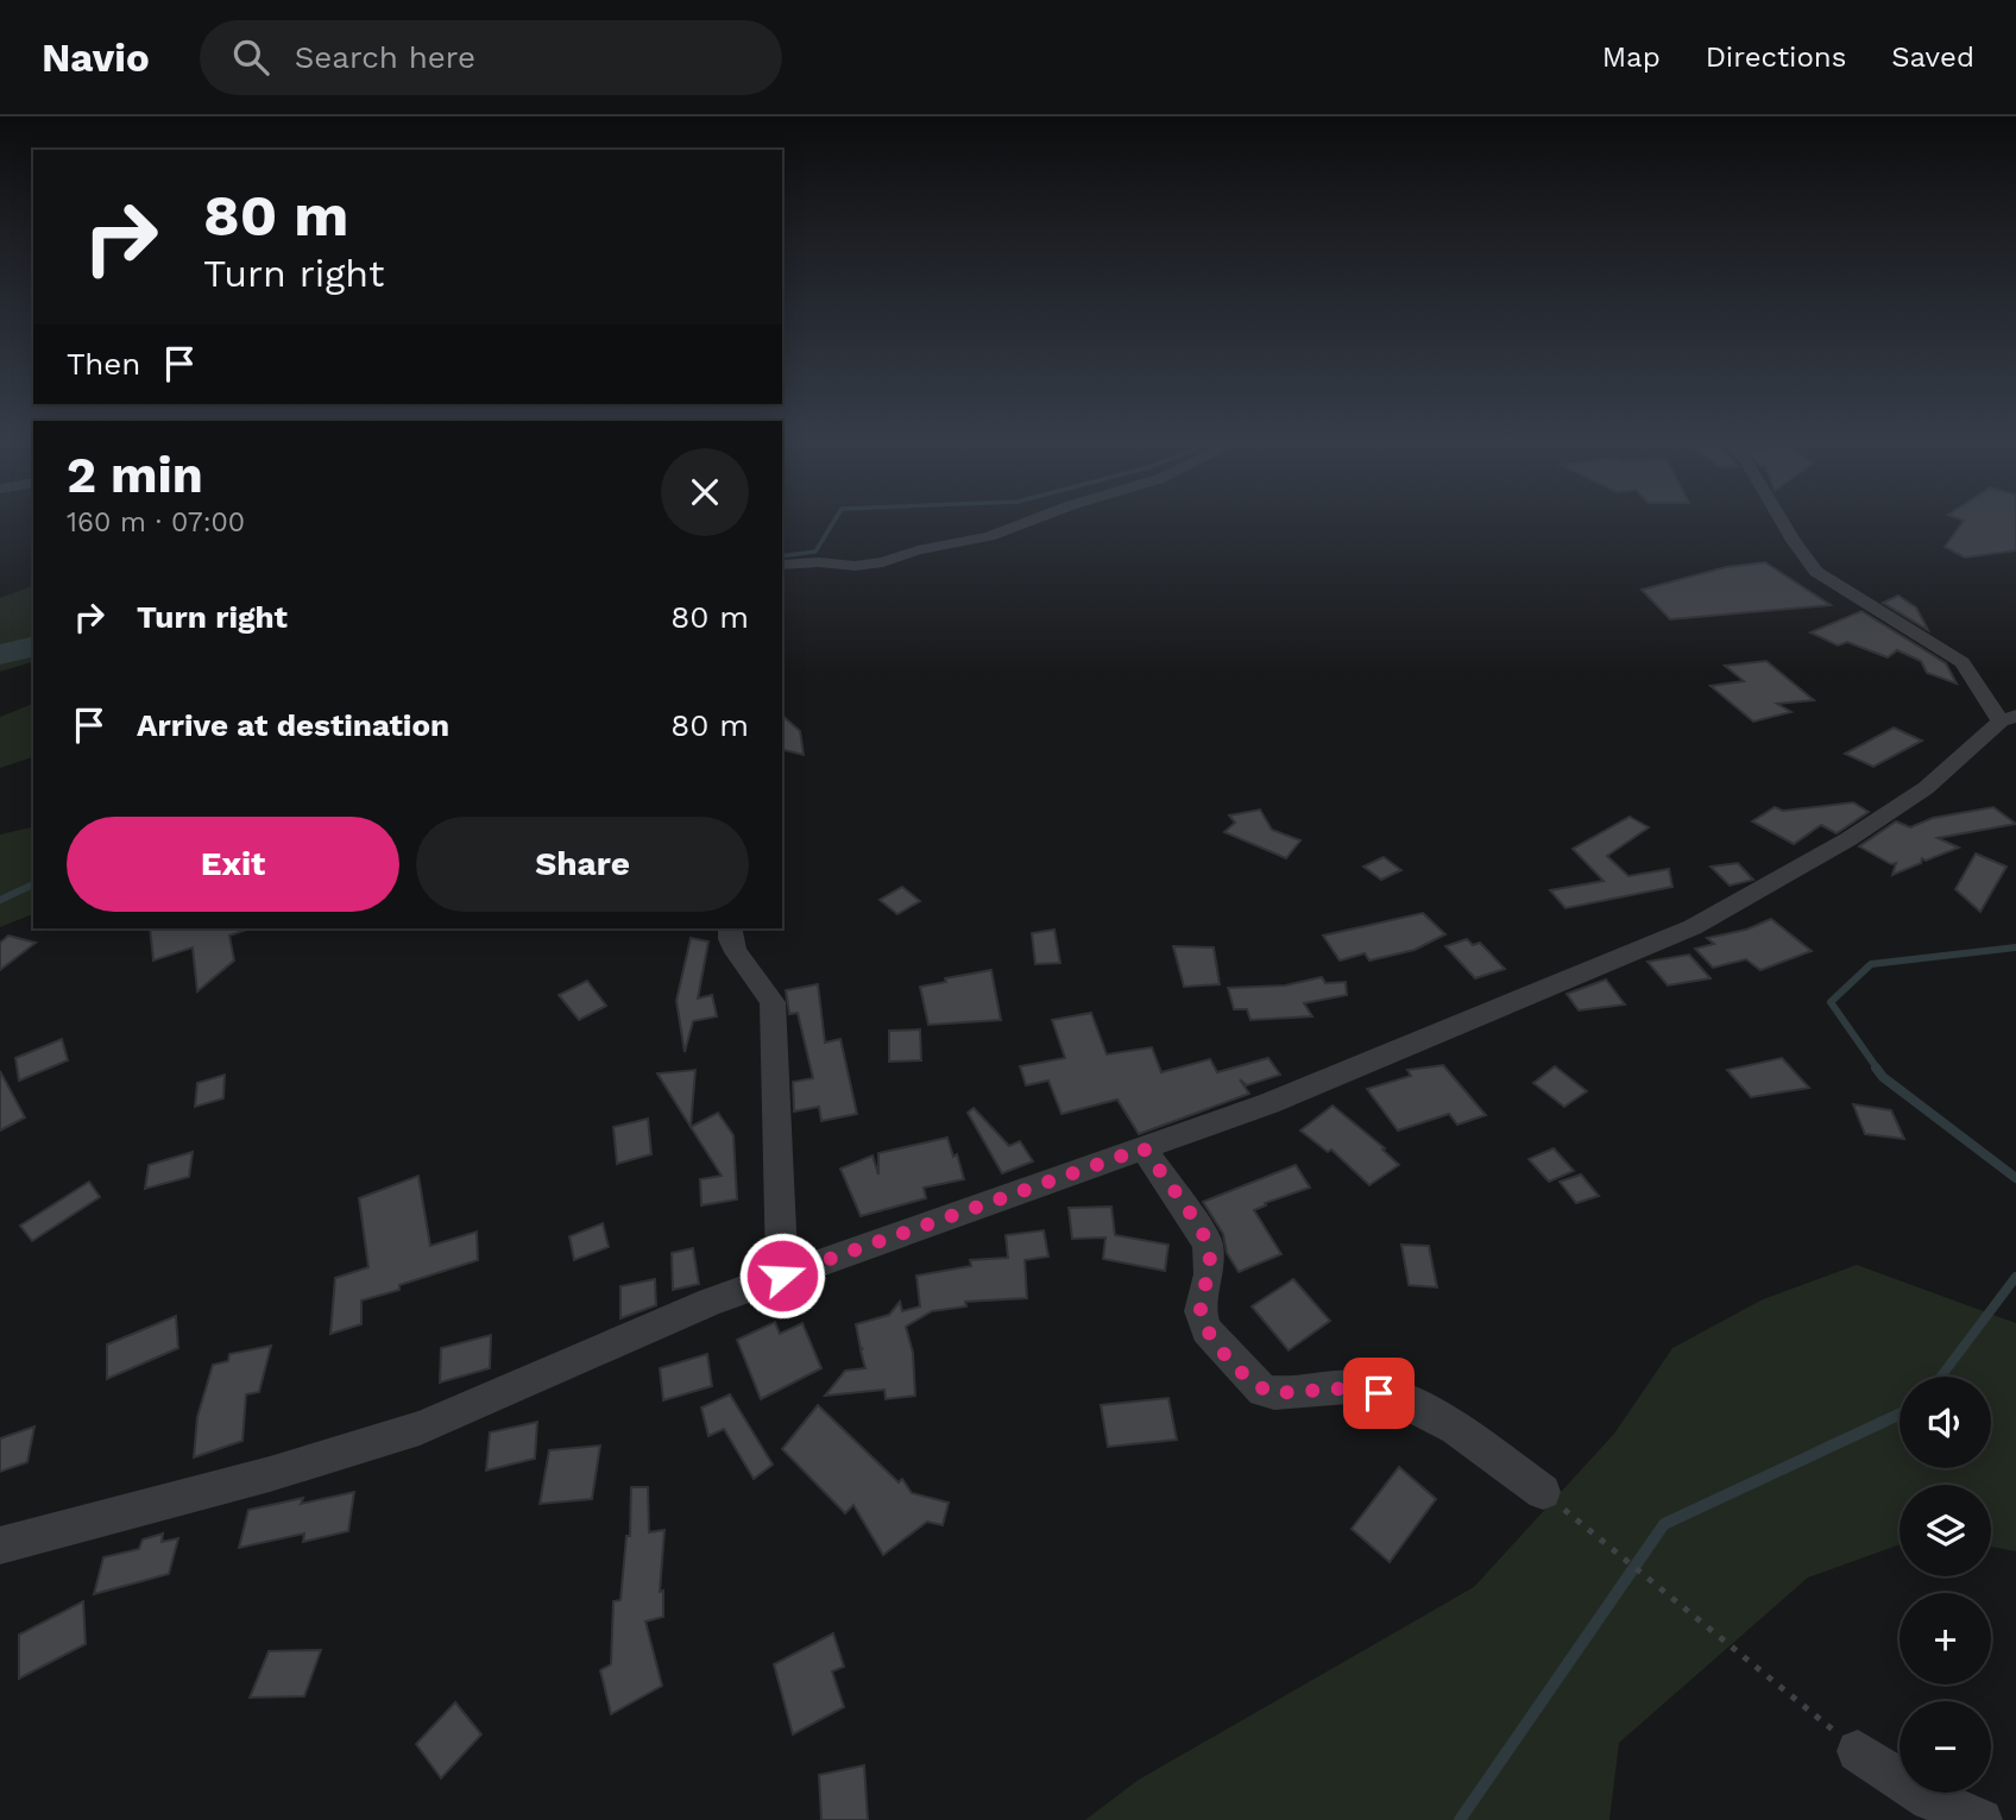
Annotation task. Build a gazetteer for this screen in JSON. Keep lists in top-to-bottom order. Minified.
{"page":{"header":"Navio","search":"Search here","nav":["Map","Directions","Saved"],"turn":["80 m","Turn right"],"then":"Then","heading":["2 min","160 m · 07:00"],"list":[{"name":"Turn right","value":"80 m"},{"name":"Arrive at destination","value":"80 m"}],"buttons":["Exit","Share"],"map_buttons":["+","−"]}}
